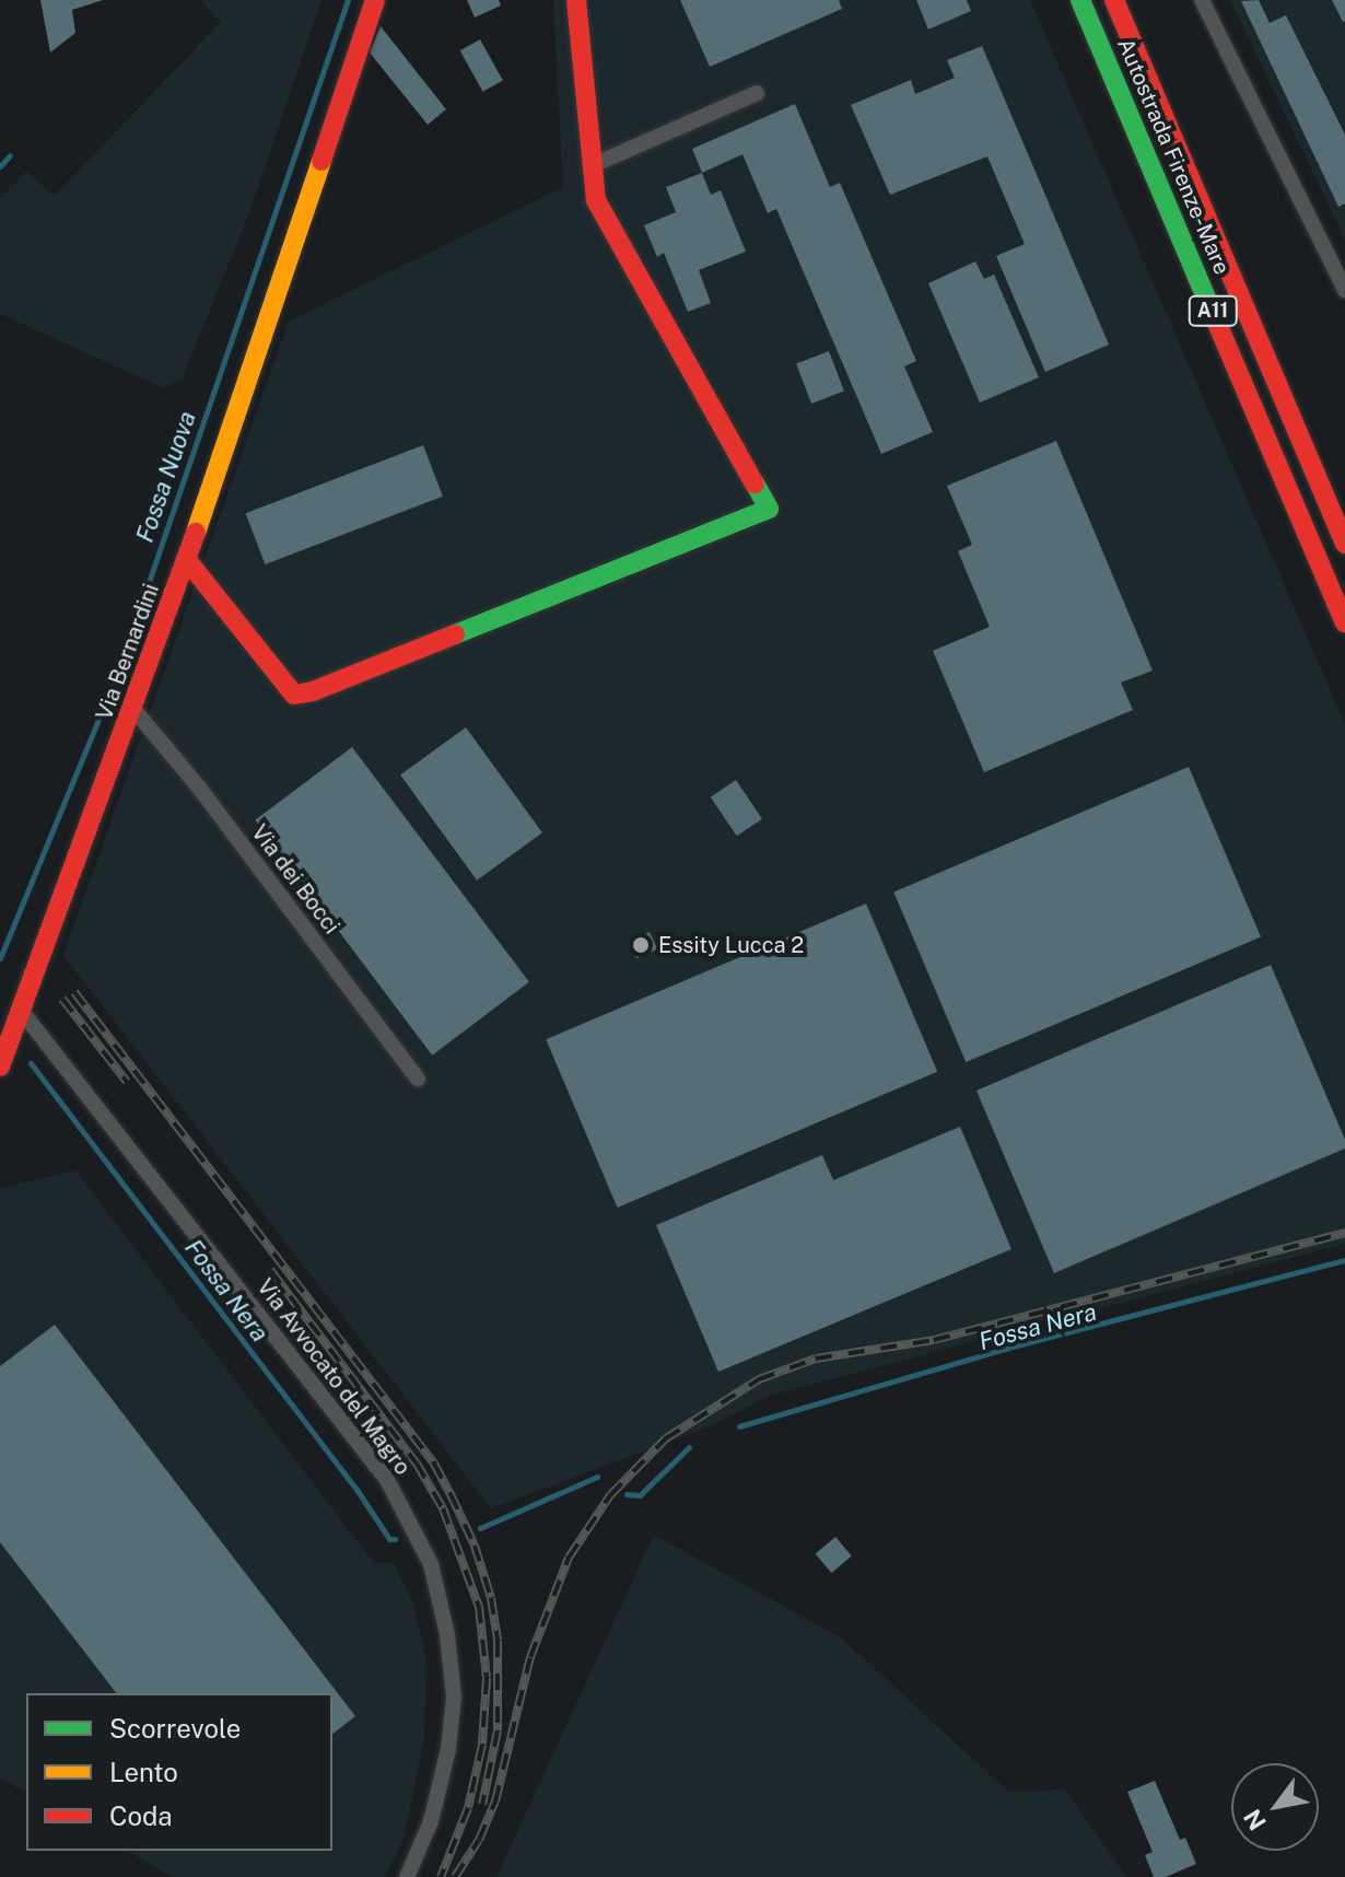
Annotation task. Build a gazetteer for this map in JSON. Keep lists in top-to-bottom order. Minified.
{"streets":{"main road":["Autostrada Firenze-Mare","A11","Via Bernardini"],"street":["Via dei Bocci","Via Avvocato del Magro"]},"crossings":[["Via Bernardini","Via dei Bocci"],["Via Bernardini","Via Avvocato del Magro"]],"water":["Fossa Nuova","Fossa Nera"],"places":["Essity Lucca 2"],"legend":["Scorrevole","Lento","Coda"],"north":"bottom left"}
